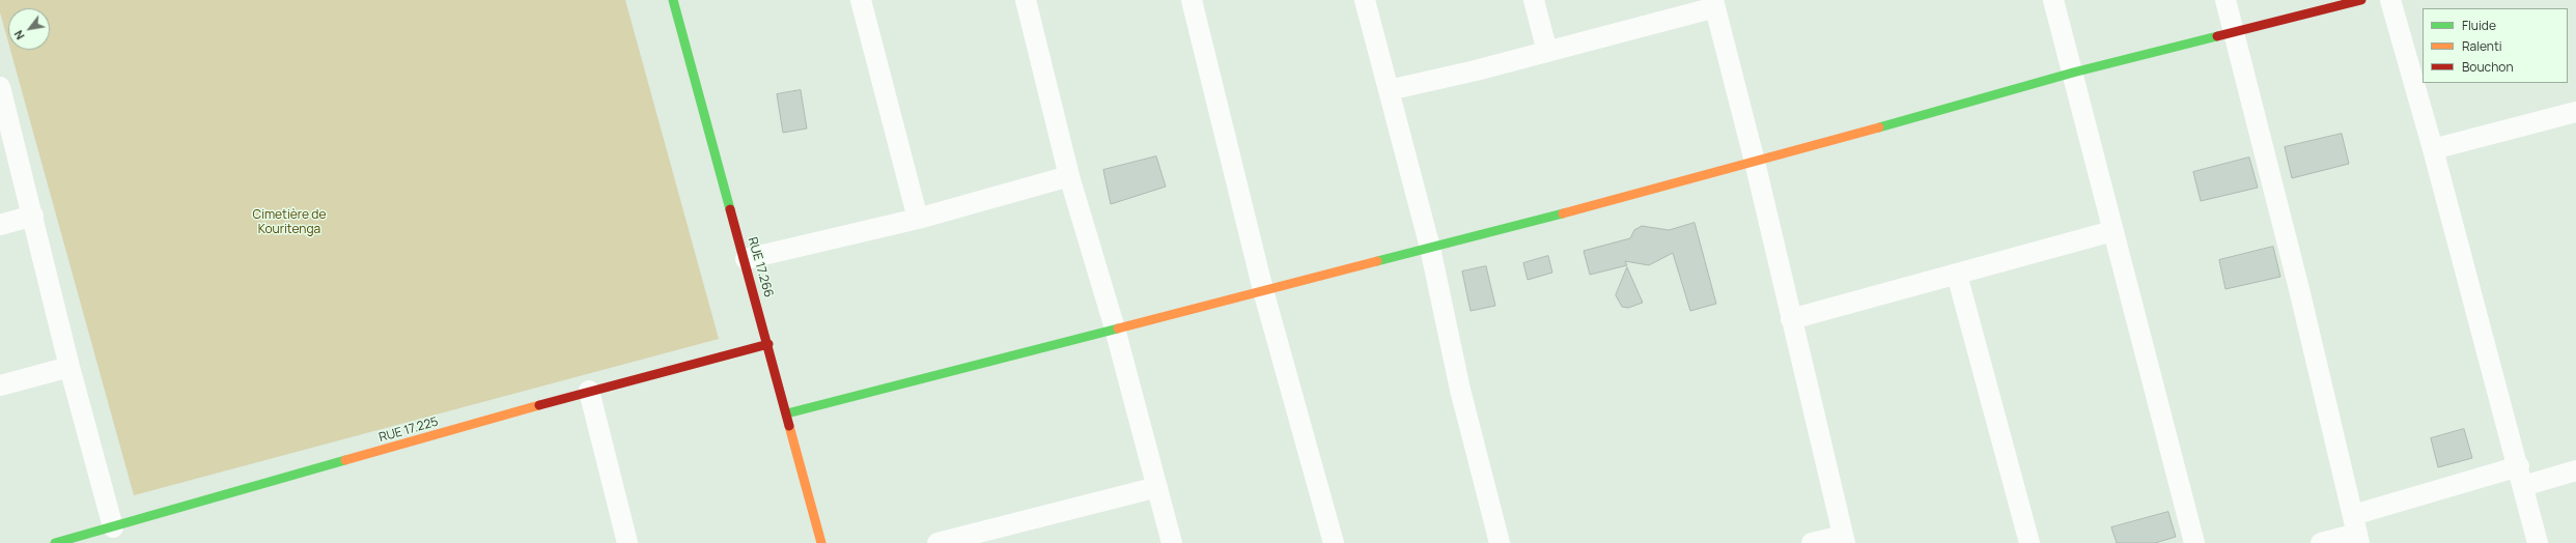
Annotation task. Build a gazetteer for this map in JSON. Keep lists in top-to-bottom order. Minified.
{"streets":{"street":["RUE 17.266","RUE 17.225"]},"crossings":[["RUE 17.266","RUE 17.225"]],"parks":["Cimetière de Kouritenga"],"legend":["Fluide","Ralenti","Bouchon"],"north":"bottom left"}
